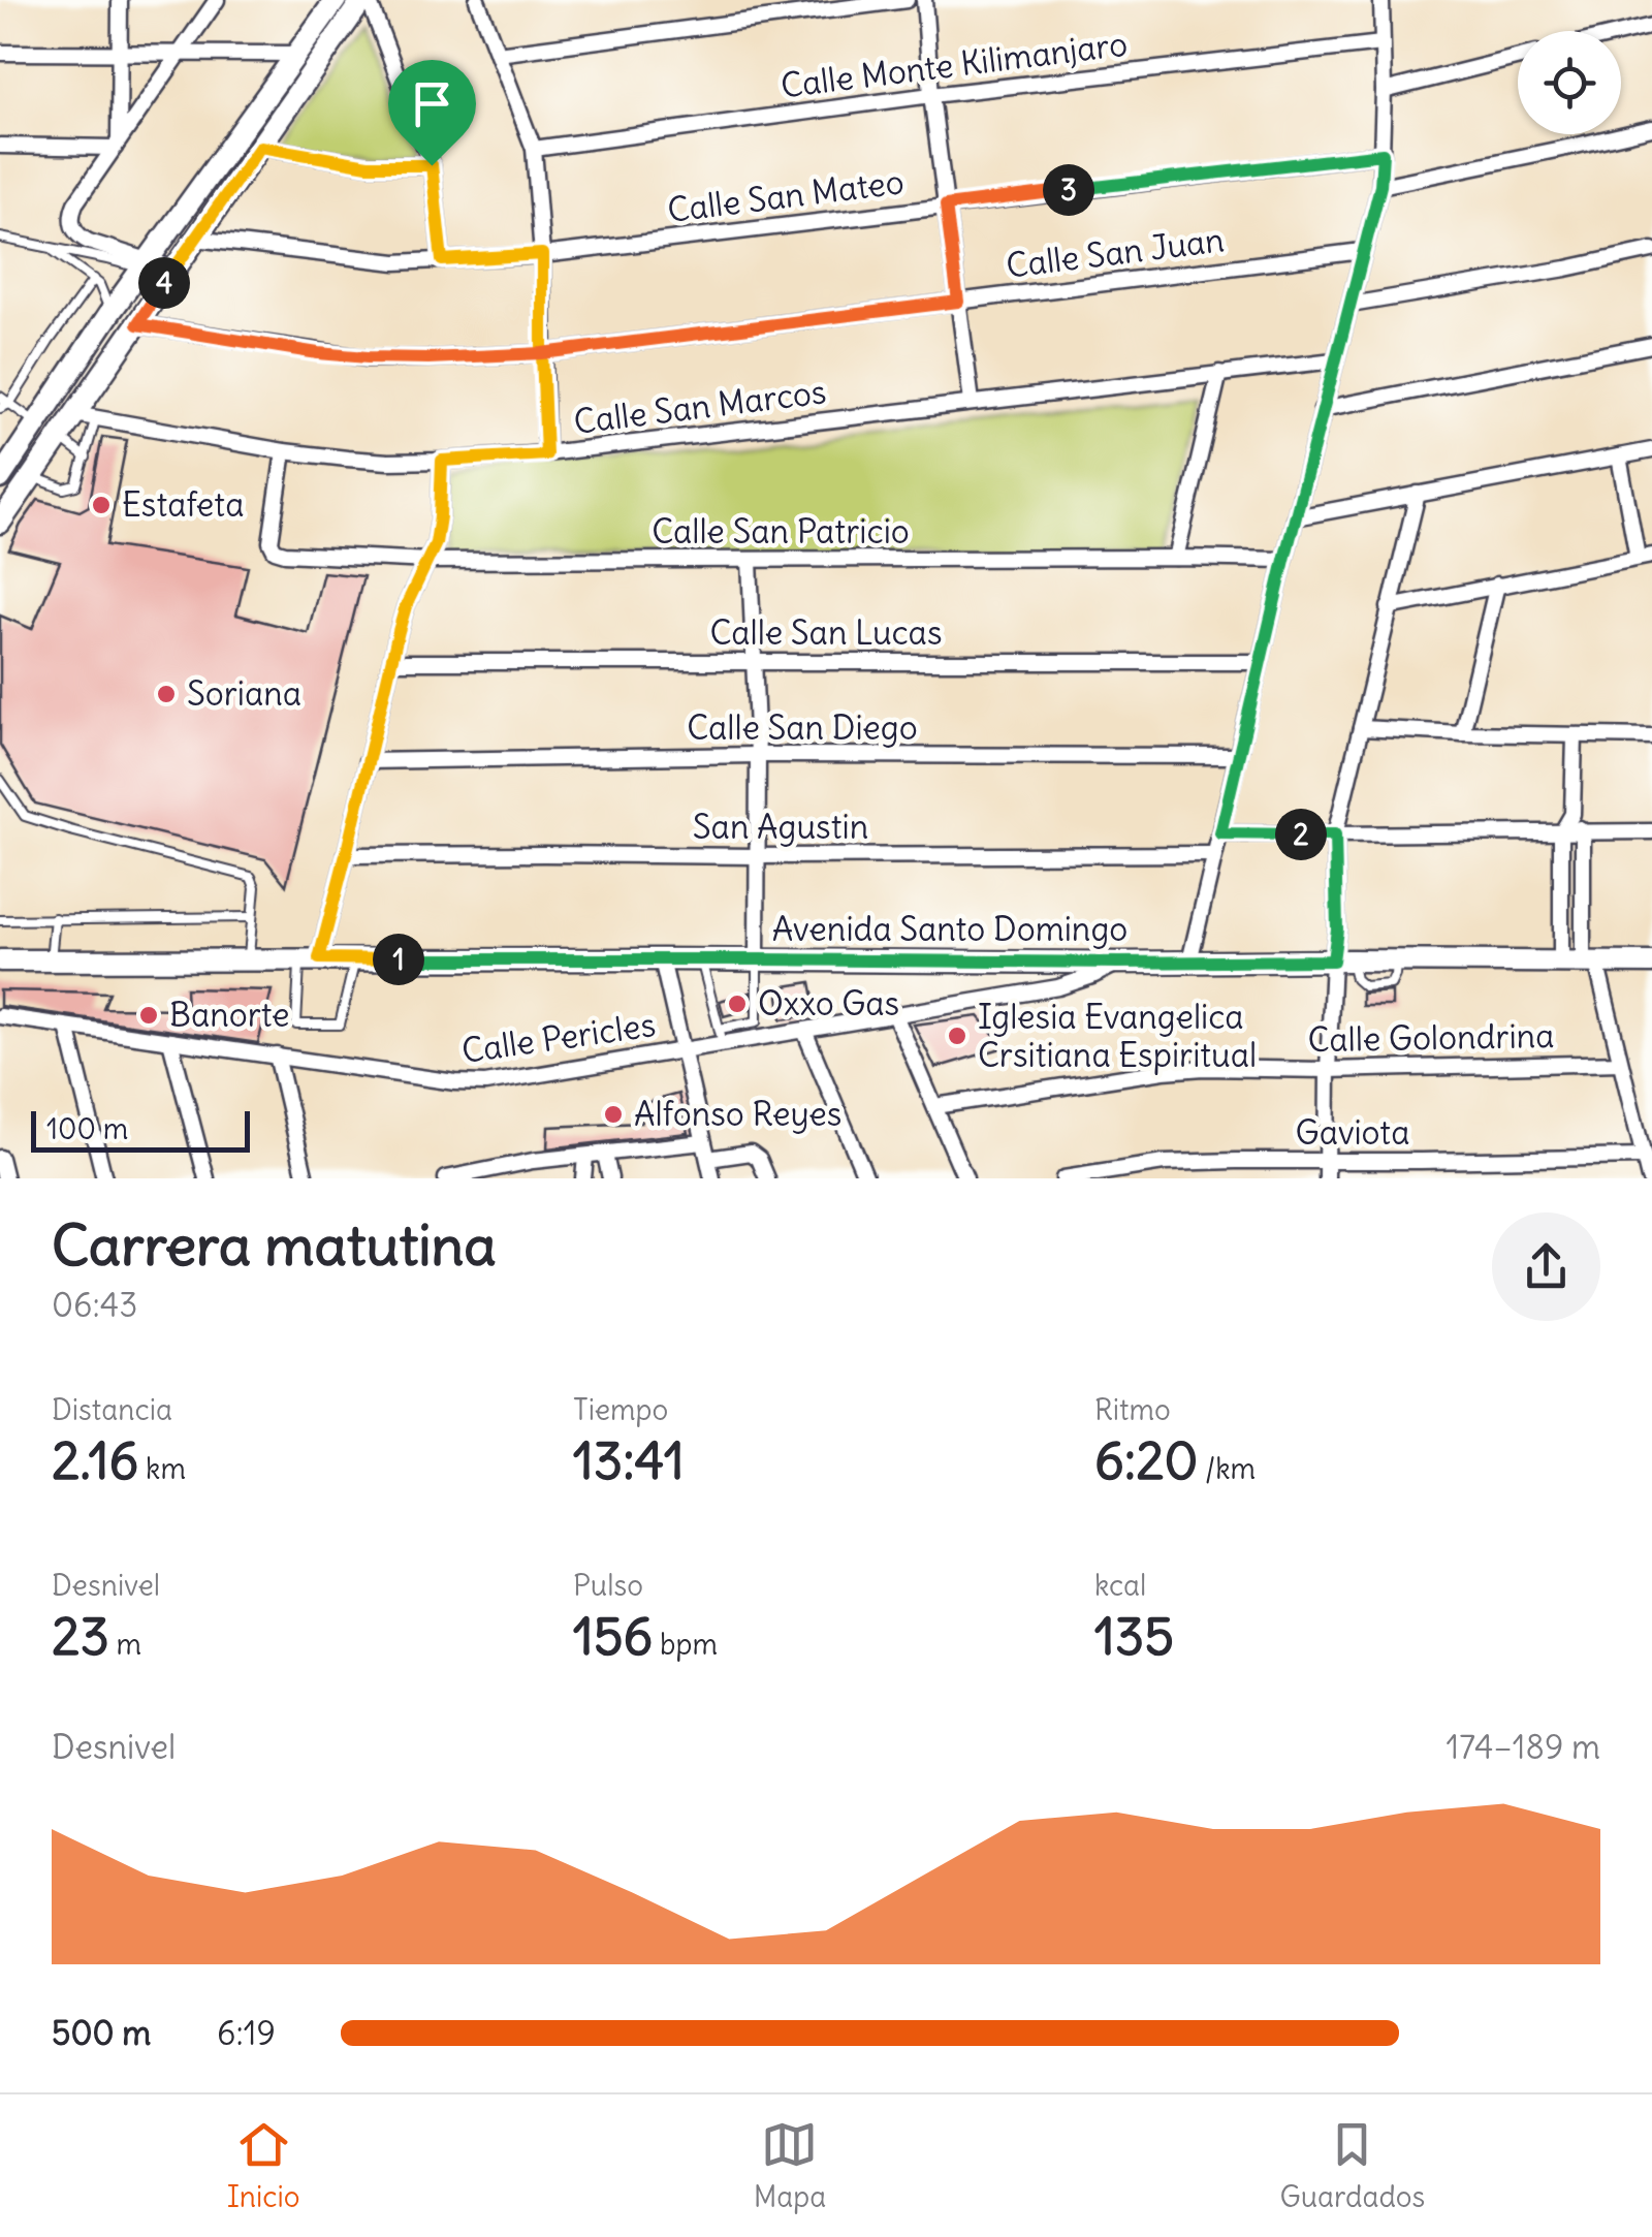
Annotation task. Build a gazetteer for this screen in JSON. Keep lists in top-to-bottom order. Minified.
{"streets":{"main road":["Avenida Santo Domingo"],"street":["Calle Monte Kilimanjaro","Calle San Mateo","Calle San Juan","Calle San Marcos","Calle San Patricio","Calle San Lucas","Calle San Diego","San Agustin","Calle Pericles","Calle Golondrina","Gaviota"]},"crossings":[["Calle San Marcos","Calle San Patricio"],["Avenida Santo Domingo","Calle Pericles"]],"places":["Estafeta","Soriana","Oxxo Gas","Banorte","Iglesia Evangelica Crsitiana Espiritual","Alfonso Reyes"],"scale_bar":"100 m","page":{"pins":["3","4","2","1"],"scale":"100 m","heading":["Carrera matutina","06:43"],"stats":[["Distancia","2.16 km"],["Tiempo","13:41"],["Ritmo","6:20 /km"],["Desnivel","23 m"],["Pulso","156 bpm"],["kcal","135"]],"chart":["Desnivel","174–189 m"],"list":[{"name":"500 m","note":"6:19"}],"tabs":["Inicio","Mapa","Guardados"]}}
